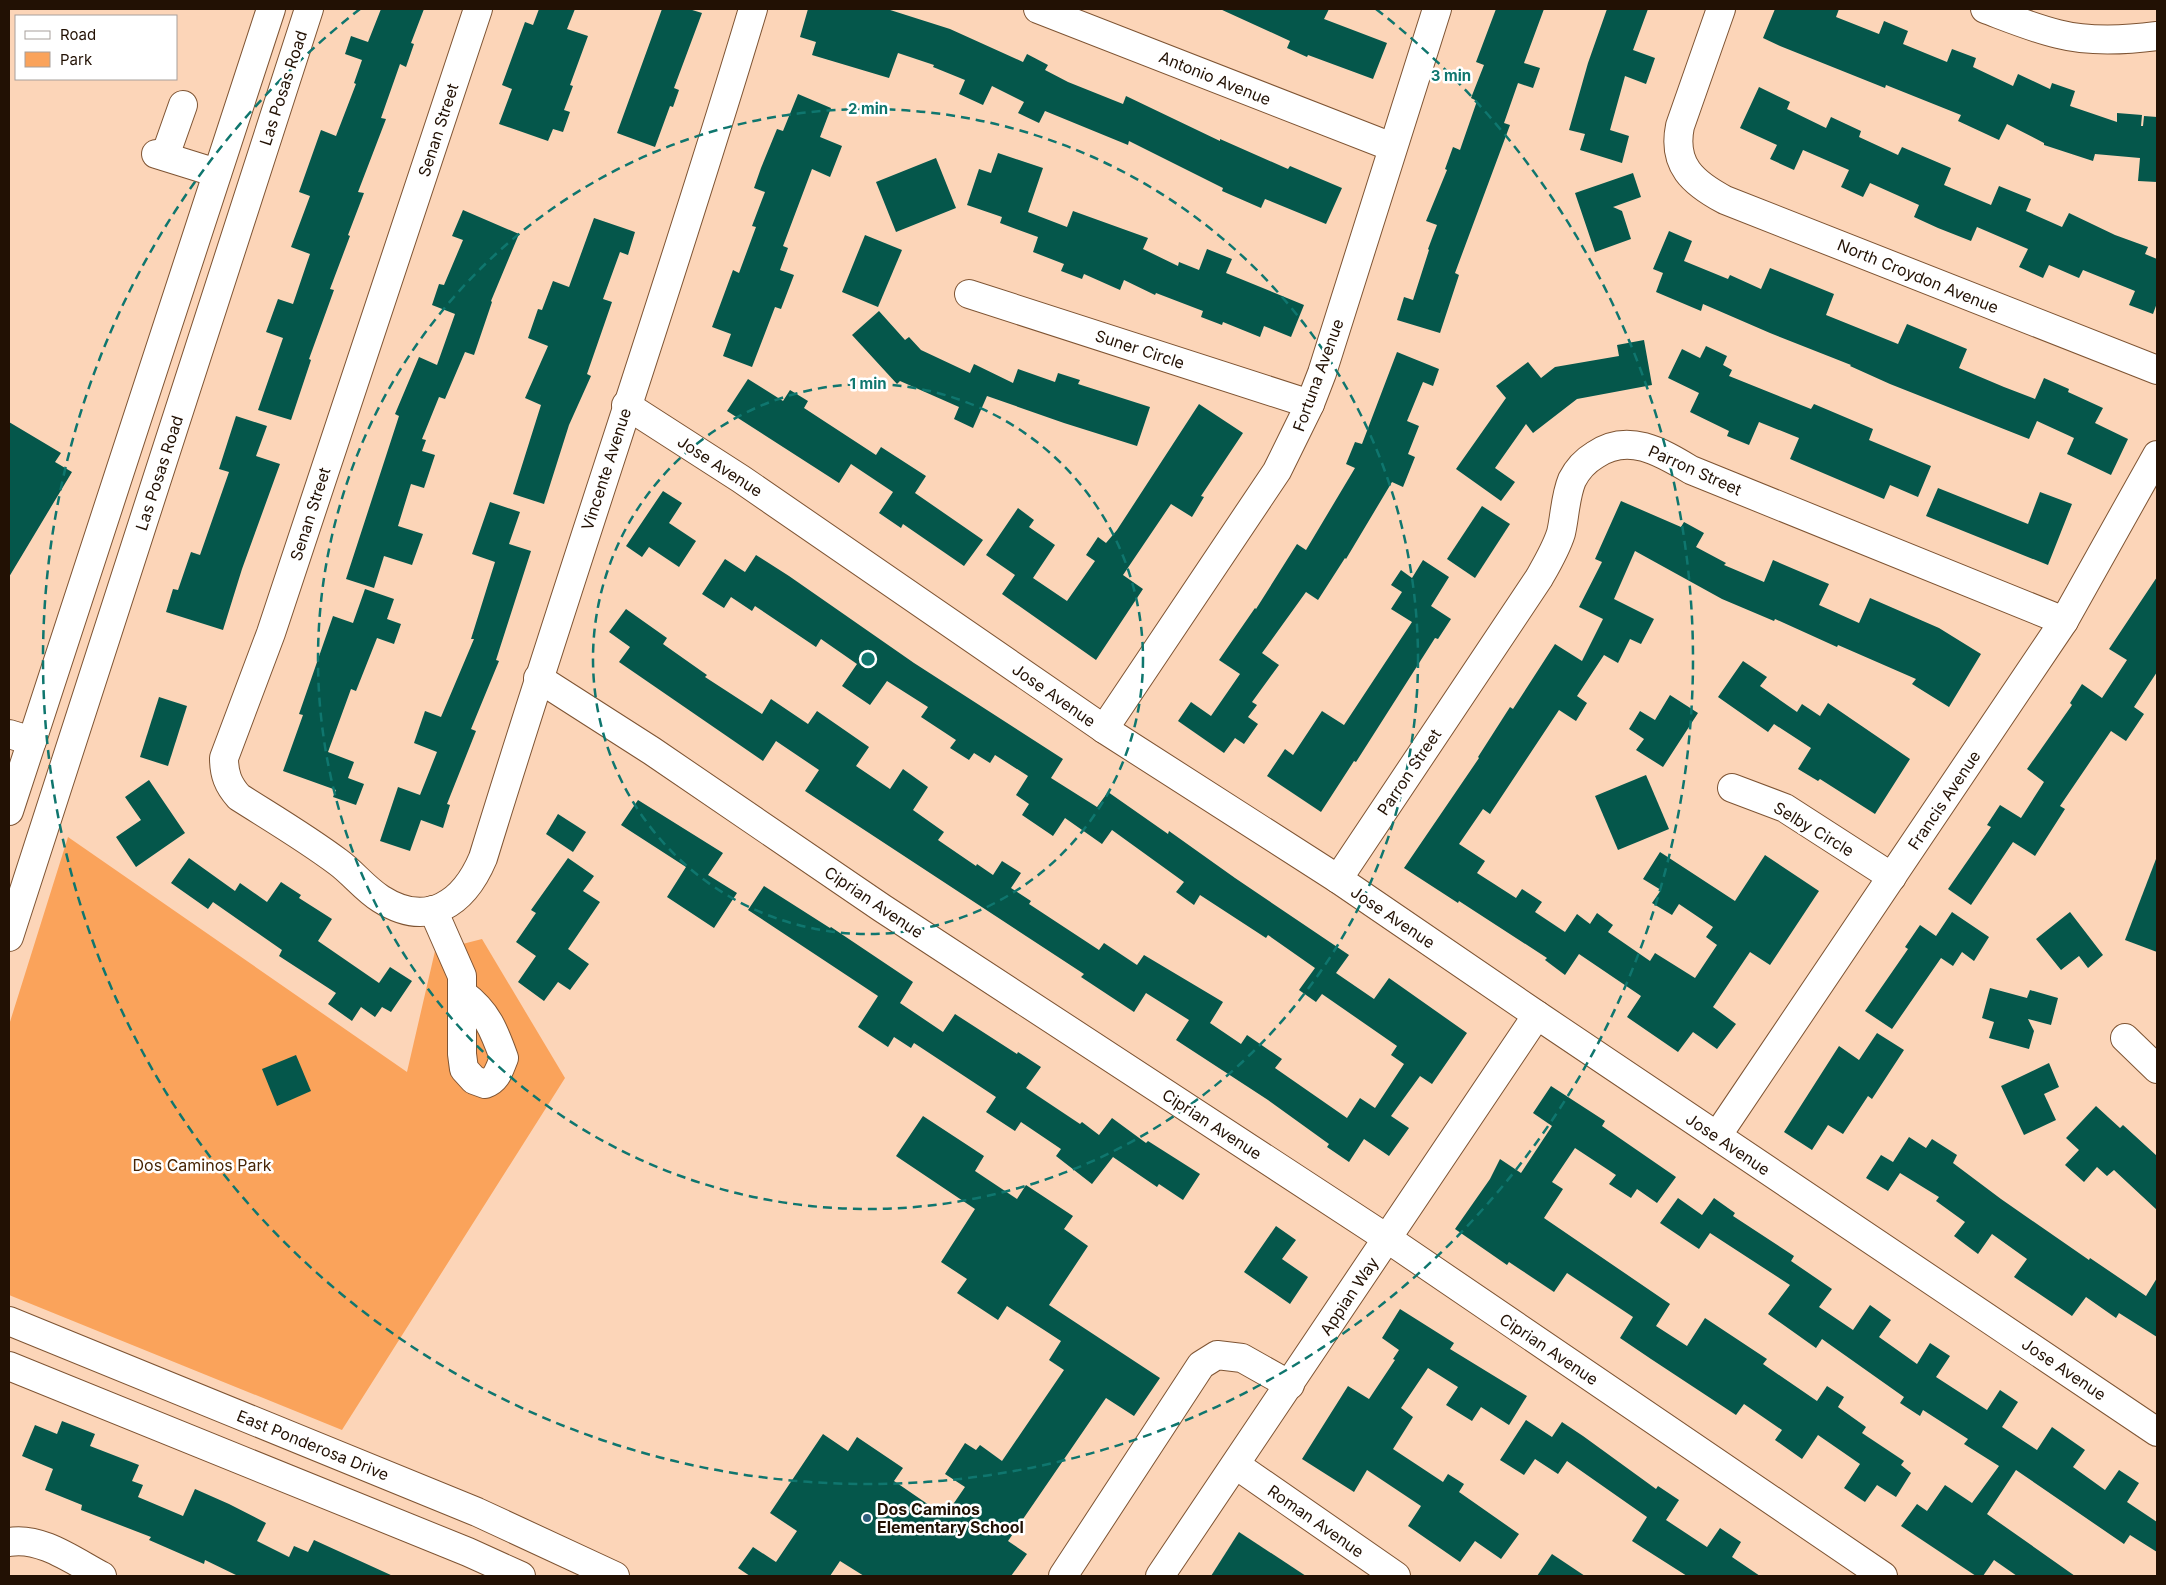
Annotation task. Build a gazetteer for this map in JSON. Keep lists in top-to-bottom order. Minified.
{"streets":{"street":["Antonio Avenue","Las Posas Road","Senan Street","North Croydon Avenue","Suner Circle","Fortuna Avenue","Jose Avenue","Vincente Avenue","Parron Street","Francis Avenue","Selby Circle","Ciprian Avenue","Appian Way","East Ponderosa Drive","Roman Avenue"]},"crossings":[["Antonio Avenue","Fortuna Avenue"],["Senan Street","Vincente Avenue"],["Suner Circle","Fortuna Avenue"],["Fortuna Avenue","Jose Avenue"],["Jose Avenue","Vincente Avenue"],["Jose Avenue","Parron Street"],["Jose Avenue","Francis Avenue"],["Jose Avenue","Appian Way"],["Vincente Avenue","Ciprian Avenue"],["Parron Street","Francis Avenue"],["Francis Avenue","Selby Circle"],["Ciprian Avenue","Appian Way"],["Appian Way","Roman Avenue"]],"parks":["Dos Caminos Park"],"places":["Dos Caminos Elementary School"],"legend":["Road","Park"],"rings":["3 min","2 min","1 min"]}
